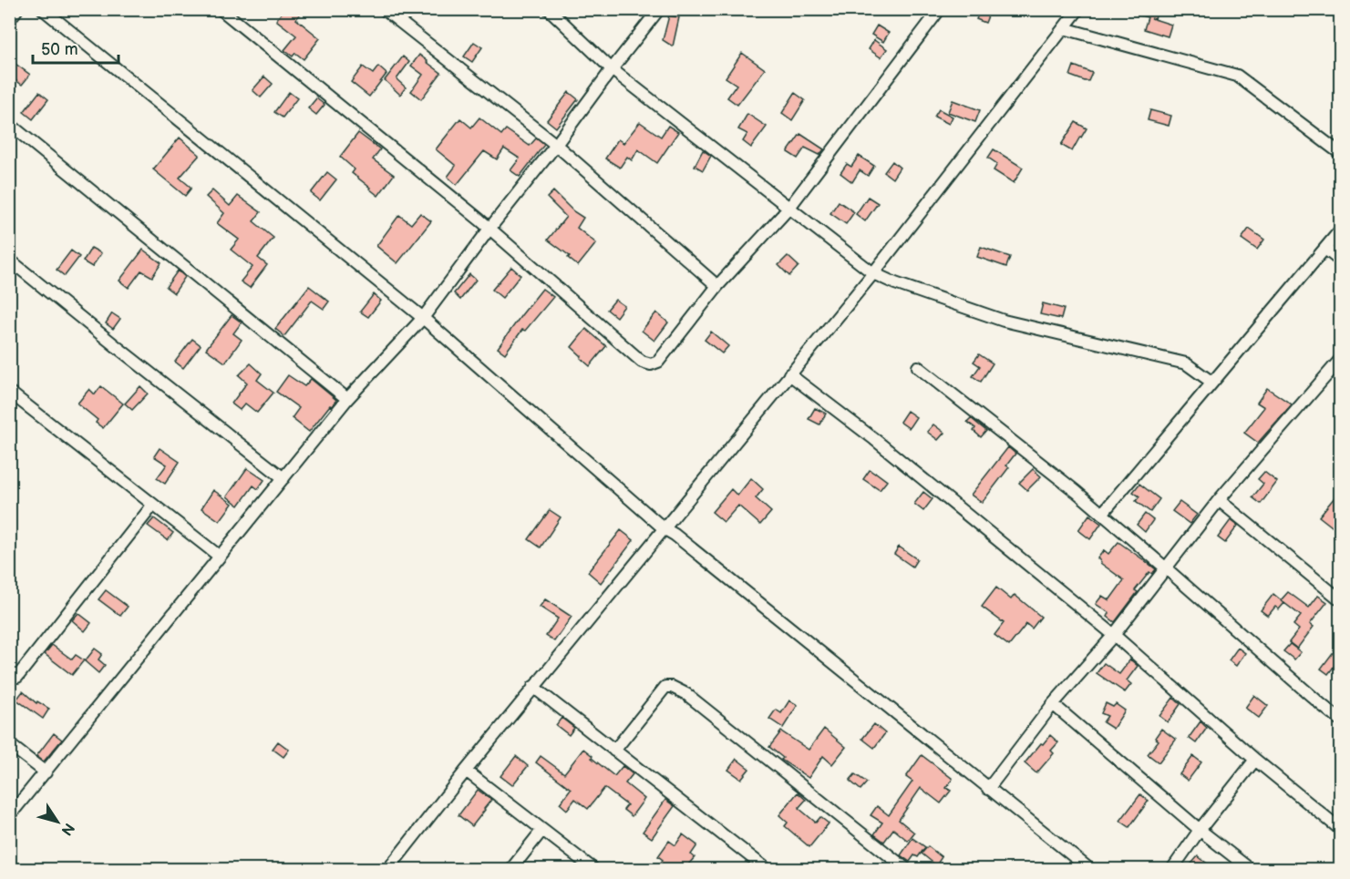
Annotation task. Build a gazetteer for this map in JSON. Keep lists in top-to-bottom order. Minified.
{"scale_bar":"50 m","north":"bottom right"}
